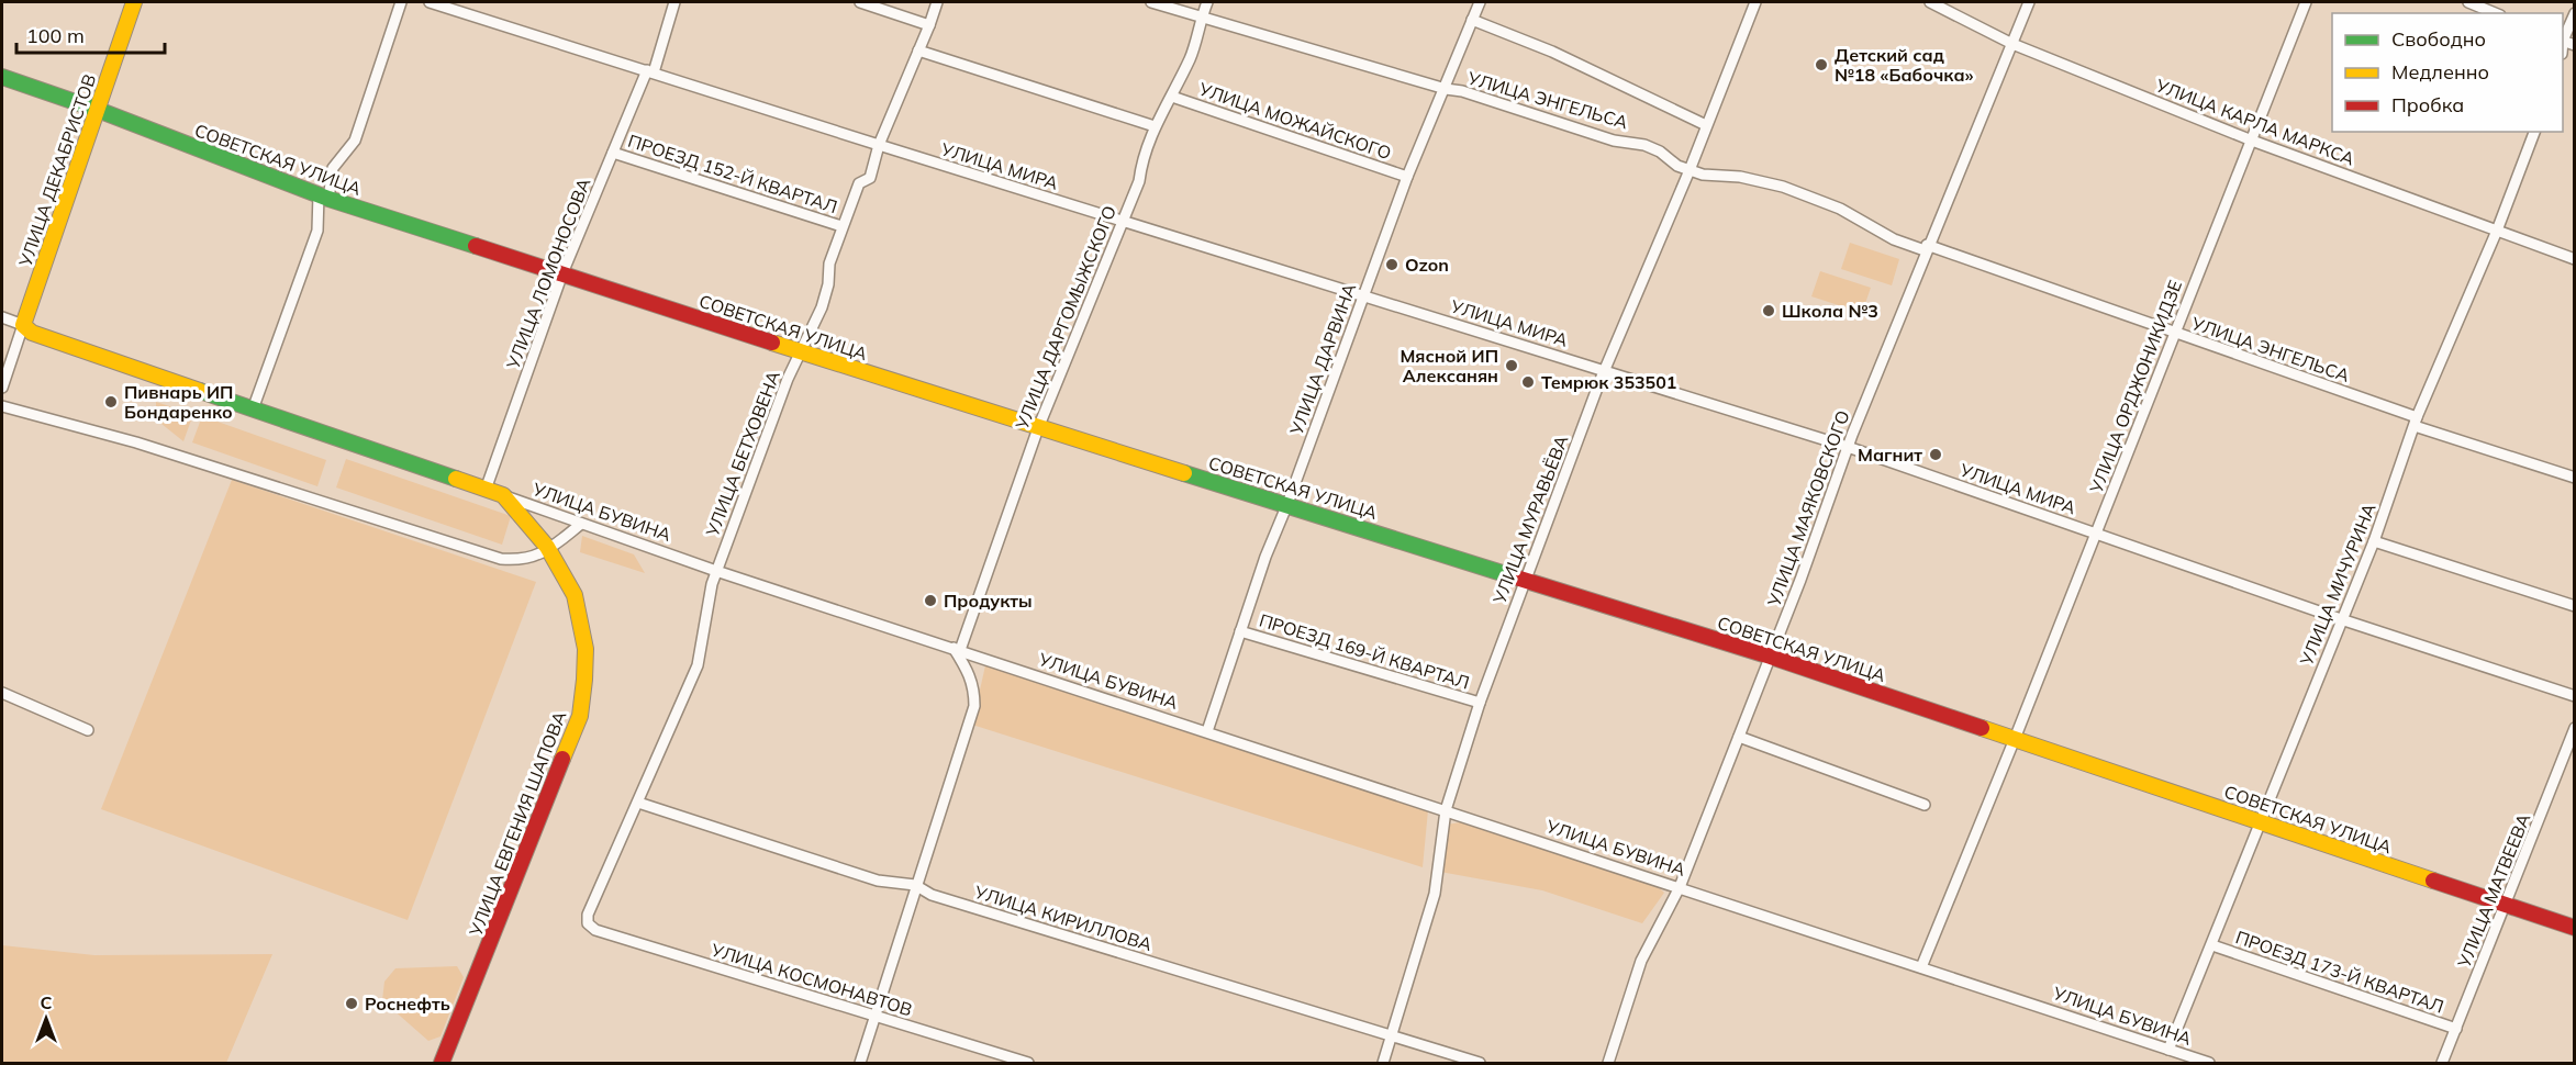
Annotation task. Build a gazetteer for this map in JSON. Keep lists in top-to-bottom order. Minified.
{"streets":{"street":["УЛИЦА ЭНГЕЛЬСА","УЛИЦА МОЖАЙСКОГО","УЛИЦА КАРЛА МАРКСА","СОВЕТСКАЯ УЛИЦА","УЛИЦА МИРА","УЛИЦА ДЕКАБРИСТОВ","ПРОЕЗД 152-Й КВАРТАЛ","УЛИЦА ЛОМОНОСОВА","УЛИЦА ДАРГОМЫЖСКОГО","УЛИЦА ДАРВИНА","УЛИЦА ОРДЖОНИКИДЗЕ","УЛИЦА БЕТХОВЕНА","УЛИЦА МАЯКОВСКОГО","УЛИЦА БУВИНА","УЛИЦА МУРАВЬЁВА","УЛИЦА МИЧУРИНА","ПРОЕЗД 169-Й КВАРТАЛ","УЛИЦА ЕВГЕНИЯ ШАПОВА","УЛИЦА МАТВЕЕВА","УЛИЦА КИРИЛЛОВА","ПРОЕЗД 173-Й КВАРТАЛ","УЛИЦА КОСМОНАВТОВ"]},"crossings":[["УЛИЦА ЭНГЕЛЬСА","УЛИЦА ДАРГОМЫЖСКОГО"],["УЛИЦА ЭНГЕЛЬСА","УЛИЦА ДАРВИНА"],["УЛИЦА ЭНГЕЛЬСА","УЛИЦА ОРДЖОНИКИДЗЕ"],["УЛИЦА ЭНГЕЛЬСА","УЛИЦА МАЯКОВСКОГО"],["УЛИЦА ЭНГЕЛЬСА","УЛИЦА МУРАВЬЁВА"],["УЛИЦА ЭНГЕЛЬСА","УЛИЦА МИЧУРИНА"],["УЛИЦА МОЖАЙСКОГО","УЛИЦА ДАРГОМЫЖСКОГО"],["УЛИЦА МОЖАЙСКОГО","УЛИЦА ДАРВИНА"],["УЛИЦА КАРЛА МАРКСА","УЛИЦА ОРДЖОНИКИДЗЕ"],["УЛИЦА КАРЛА МАРКСА","УЛИЦА МАЯКОВСКОГО"],["УЛИЦА КАРЛА МАРКСА","УЛИЦА МИЧУРИНА"],["СОВЕТСКАЯ УЛИЦА","УЛИЦА ДЕКАБРИСТОВ"],["СОВЕТСКАЯ УЛИЦА","УЛИЦА ЛОМОНОСОВА"],["СОВЕТСКАЯ УЛИЦА","УЛИЦА ДАРГОМЫЖСКОГО"],["СОВЕТСКАЯ УЛИЦА","УЛИЦА ДАРВИНА"],["СОВЕТСКАЯ УЛИЦА","УЛИЦА ОРДЖОНИКИДЗЕ"],["СОВЕТСКАЯ УЛИЦА","УЛИЦА БЕТХОВЕНА"],["СОВЕТСКАЯ УЛИЦА","УЛИЦА МАЯКОВСКОГО"],["СОВЕТСКАЯ УЛИЦА","УЛИЦА МУРАВЬЁВА"],["СОВЕТСКАЯ УЛИЦА","УЛИЦА МИЧУРИНА"],["СОВЕТСКАЯ УЛИЦА","УЛИЦА МАТВЕЕВА"],["УЛИЦА МИРА","УЛИЦА ЛОМОНОСОВА"],["УЛИЦА МИРА","УЛИЦА ДАРГОМЫЖСКОГО"],["УЛИЦА МИРА","УЛИЦА ДАРВИНА"],["УЛИЦА МИРА","УЛИЦА ОРДЖОНИКИДЗЕ"],["УЛИЦА МИРА","УЛИЦА БЕТХОВЕНА"],["УЛИЦА МИРА","УЛИЦА МАЯКОВСКОГО"],["УЛИЦА МИРА","УЛИЦА МУРАВЬЁВА"],["УЛИЦА МИРА","УЛИЦА МИЧУРИНА"],["УЛИЦА ДЕКАБРИСТОВ","УЛИЦА БУВИНА"],["ПРОЕЗД 152-Й КВАРТАЛ","УЛИЦА ЛОМОНОСОВА"],["ПРОЕЗД 152-Й КВАРТАЛ","УЛИЦА БЕТХОВЕНА"],["УЛИЦА ЛОМОНОСОВА","УЛИЦА БУВИНА"],["УЛИЦА ДАРГОМЫЖСКОГО","УЛИЦА БУВИНА"],["УЛИЦА ДАРВИНА","УЛИЦА БУВИНА"],["УЛИЦА ДАРВИНА","ПРОЕЗД 169-Й КВАРТАЛ"],["УЛИЦА ОРДЖОНИКИДЗЕ","УЛИЦА БУВИНА"],["УЛИЦА БЕТХОВЕНА","УЛИЦА БУВИНА"],["УЛИЦА БЕТХОВЕНА","УЛИЦА КИРИЛЛОВА"],["УЛИЦА БЕТХОВЕНА","УЛИЦА КОСМОНАВТОВ"],["УЛИЦА МАЯКОВСКОГО","УЛИЦА БУВИНА"],["УЛИЦА БУВИНА","УЛИЦА МУРАВЬЁВА"],["УЛИЦА БУВИНА","УЛИЦА МИЧУРИНА"],["УЛИЦА БУВИНА","УЛИЦА ЕВГЕНИЯ ШАПОВА"],["УЛИЦА МУРАВЬЁВА","ПРОЕЗД 169-Й КВАРТАЛ"],["УЛИЦА МУРАВЬЁВА","УЛИЦА КИРИЛЛОВА"],["УЛИЦА МИЧУРИНА","ПРОЕЗД 173-Й КВАРТАЛ"],["УЛИЦА МАТВЕЕВА","ПРОЕЗД 173-Й КВАРТАЛ"]],"places":["Детский сад №18 «Бабочка»","Ozon","Школа №3","Мясной ИП Алексанян","Темрюк 353501","Пивнарь ИП Бондаренко","Магнит","Продукты","Роснефть"],"legend":["Свободно","Медленно","Пробка"],"scale_bar":"100 m","north":"top"}
